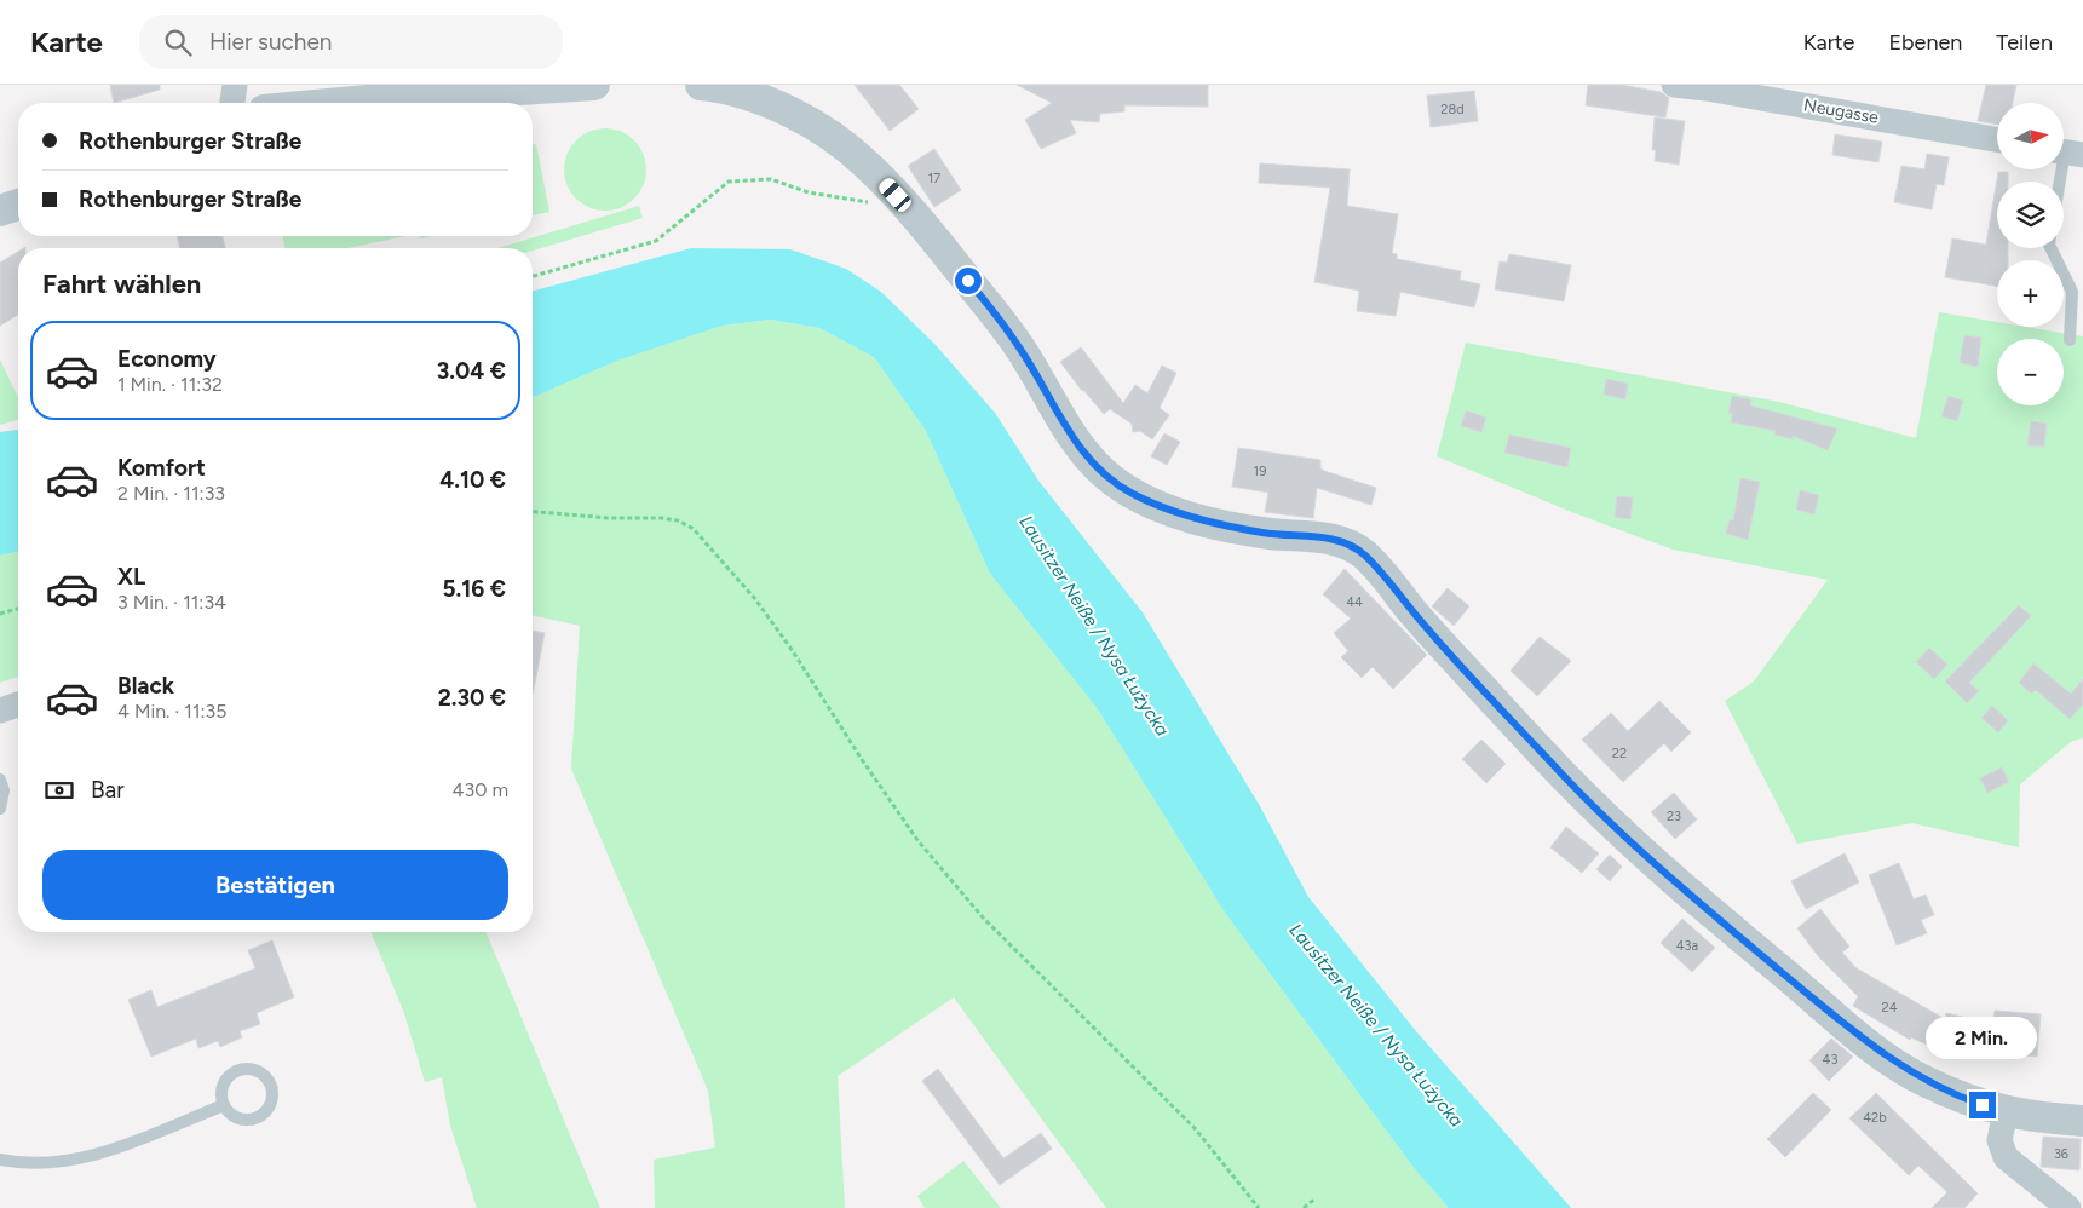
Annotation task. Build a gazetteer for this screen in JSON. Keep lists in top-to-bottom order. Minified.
{"streets":{"street":["Neugasse"]},"water":["Lausitzer Neiße / Nysa Łużycka"],"house_numbers":["28d","17","19","44","22","23","43a","24","43","42b","36"],"north":"right","page":{"header":"Karte","search":"Hier suchen","nav":["Karte","Ebenen","Teilen"],"map_buttons":["+","−"],"banner":["Rothenburger Straße","Rothenburger Straße"],"heading":"Fahrt wählen","list":[{"name":"Economy","note":"1 Min. · 11:32","value":"3.04 €"},{"name":"Komfort","note":"2 Min. · 11:33","value":"4.10 €"},{"name":"XL","note":"3 Min. · 11:34","value":"5.16 €"},{"name":"Black","note":"4 Min. · 11:35","value":"2.30 €"}],"pay":["Bar","430 m"],"buttons":"Bestätigen","bubble":"2 Min."}}
